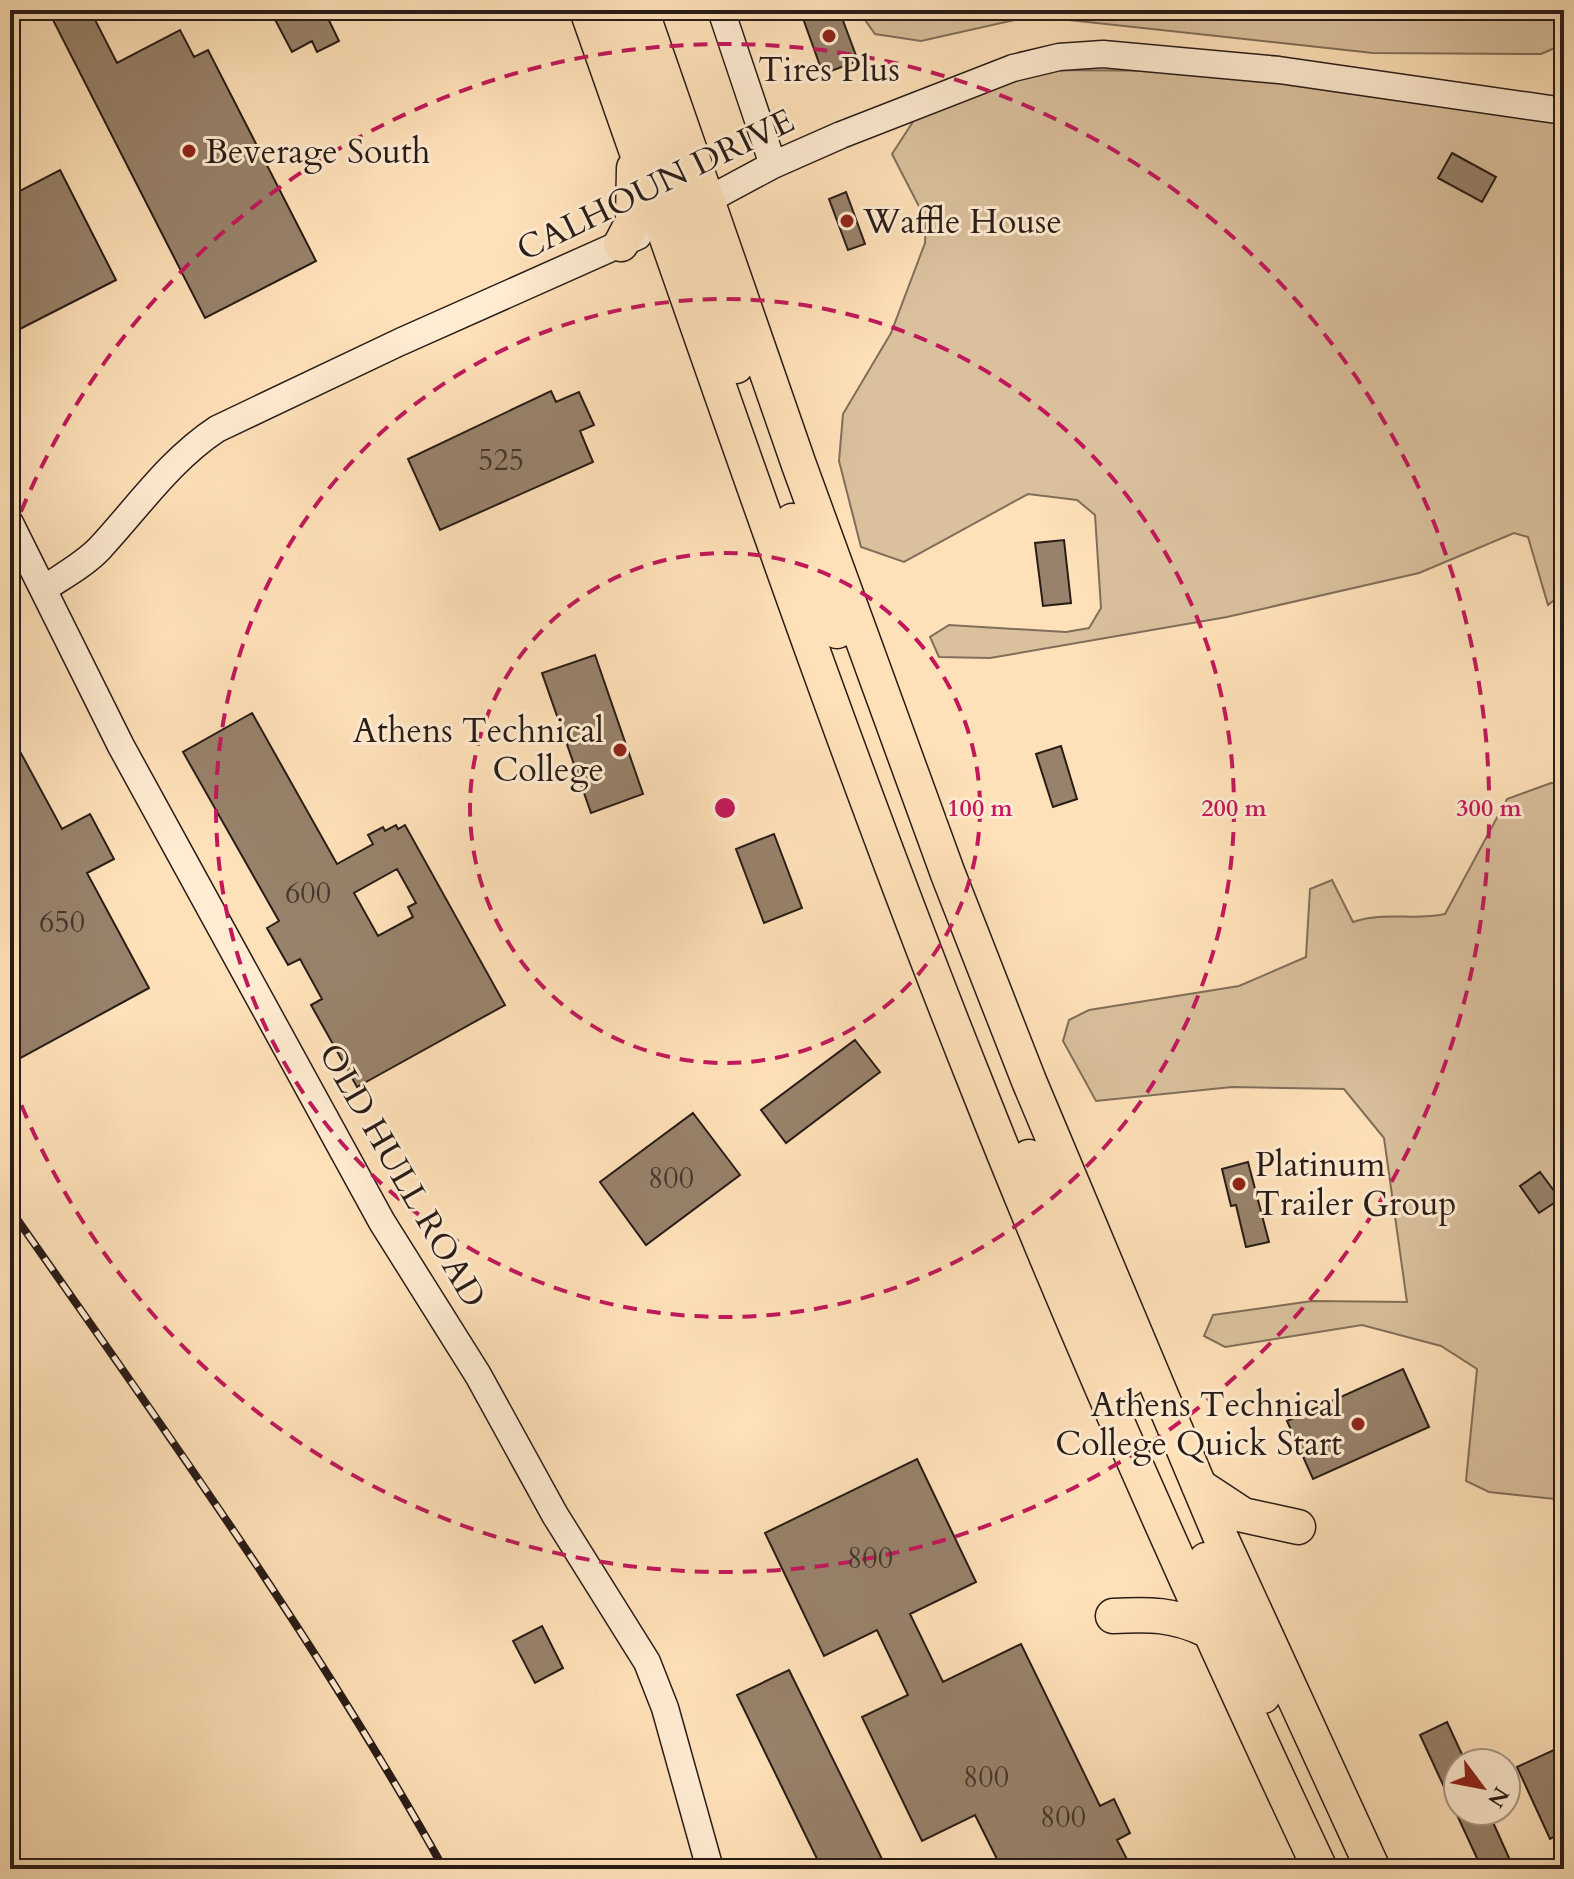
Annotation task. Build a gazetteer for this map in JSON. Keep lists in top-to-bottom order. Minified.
{"streets":{"street":["CALHOUN DRIVE","OLD HULL ROAD"]},"crossings":[["CALHOUN DRIVE","OLD HULL ROAD"]],"places":["Tires Plus","Beverage South","Waffle House","Athens Technical College","Platinum Trailer Group","Athens Technical College Quick Start"],"house_numbers":["525","600","650","800","800","800","800"],"north":"bottom right","rings":["100 m","200 m","300 m"]}
